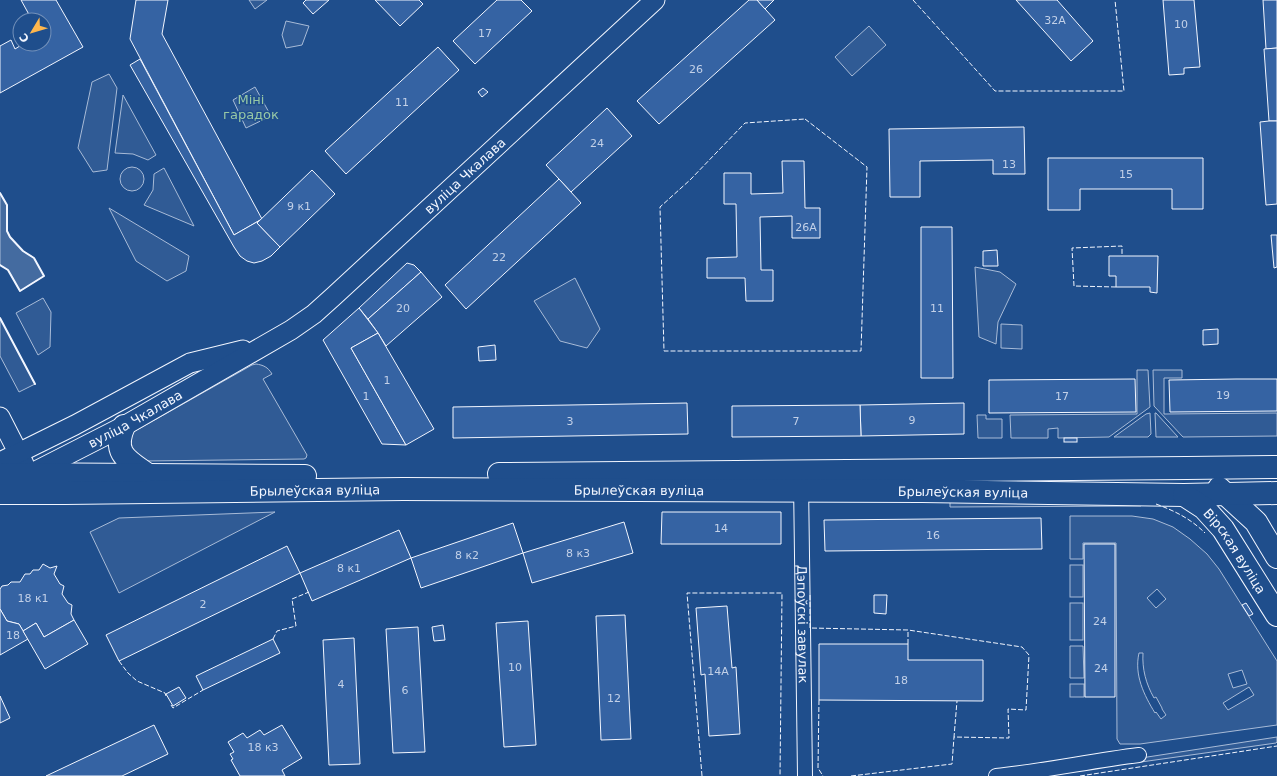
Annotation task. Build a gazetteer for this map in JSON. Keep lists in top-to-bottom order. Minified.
{"streets":{"main road":["вуліца Чкалава","Брылеўская вуліца","Вірская вуліца"],"street":["Дэпоўскі завулак"]},"crossings":[["вуліца Чкалава","Брылеўская вуліца"],["Брылеўская вуліца","Вірская вуліца"],["Брылеўская вуліца","Дэпоўскі завулак"]],"parks":["Міні гарадок"],"house_numbers":["32А","10","17","26","11","24","13","15","9 к1","26А","22","20","11","1","19","1","17","9","3","7","14","16","8 к3","8 к2","8 к1","18 к1","2","24","18","10","24","14А","18","4","6","12","18 к3"],"north":"bottom left"}
